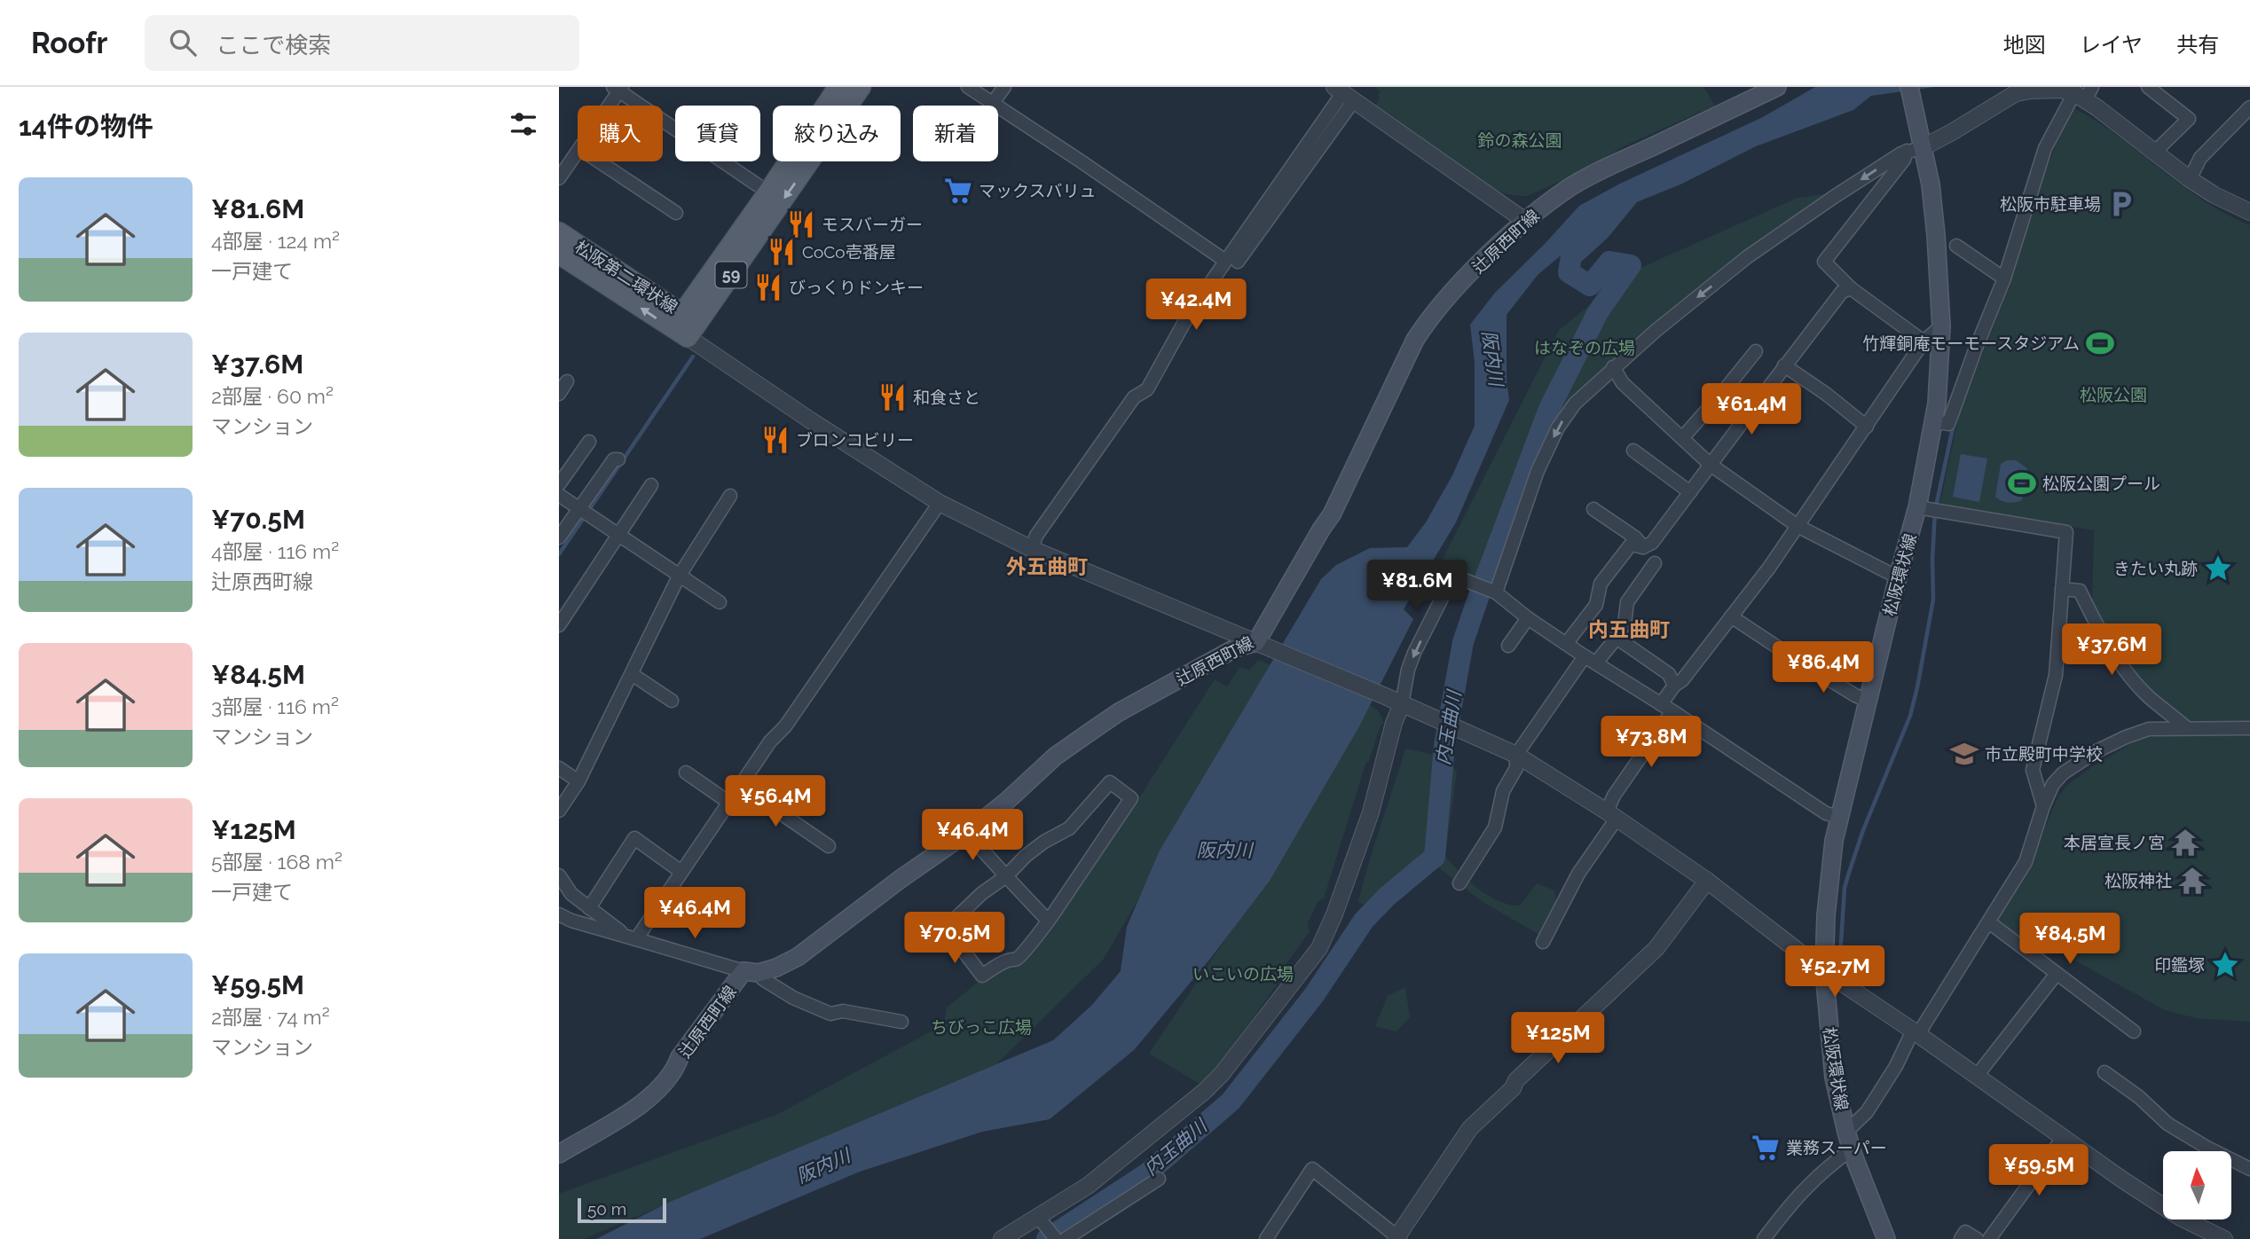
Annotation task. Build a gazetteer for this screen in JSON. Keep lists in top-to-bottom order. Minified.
{"streets":{"main road":["辻原西町線","59","松阪第二環状線","松阪環状線"]},"districts":["外五曲町","内五曲町"],"water":["阪内川","内玉曲川"],"parks":["鈴の森公園","はなぞの広場","松阪公園","いこいの広場","ちびっこ広場"],"places":{"supermarket":["マックスバリュ","業務スーパー"],"parking":["松阪市駐車場"],"restaurant":["モスバーガー","CoCo壱番屋","びっくりドンキー","和食さと","ブロンコビリー"],"sports":["竹輝銅庵モーモースタジアム","松阪公園プール"],"place":["きたい丸跡","印鑑塚"],"school or university":["市立殿町中学校"],"temple":["本居宣長ノ宮","松阪神社"]},"scale_bar":"50 m","north":"top","page":{"header":"Roofr","search":"ここで検索","nav":["地図","レイヤ","共有"],"heading":"14件の物件","chip":["購入","賃貸","絞り込み","新着"],"list":[{"name":"¥81.6M","note":"4部屋 · 124 m² · 一戸建て"},{"name":"¥37.6M","note":"2部屋 · 60 m² · マンション"},{"name":"¥70.5M","note":"4部屋 · 116 m² · 辻原西町線"},{"name":"¥84.5M","note":"3部屋 · 116 m² · マンション"},{"name":"¥125M","note":"5部屋 · 168 m² · 一戸建て"},{"name":"¥59.5M","note":"2部屋 · 74 m² · マンション"}],"price":["¥42.4M","¥61.4M","¥81.6M","¥37.6M","¥86.4M","¥73.8M","¥56.4M","¥46.4M","¥46.4M","¥70.5M","¥84.5M","¥52.7M","¥125M","¥59.5M"],"scale":"50 m"}}
